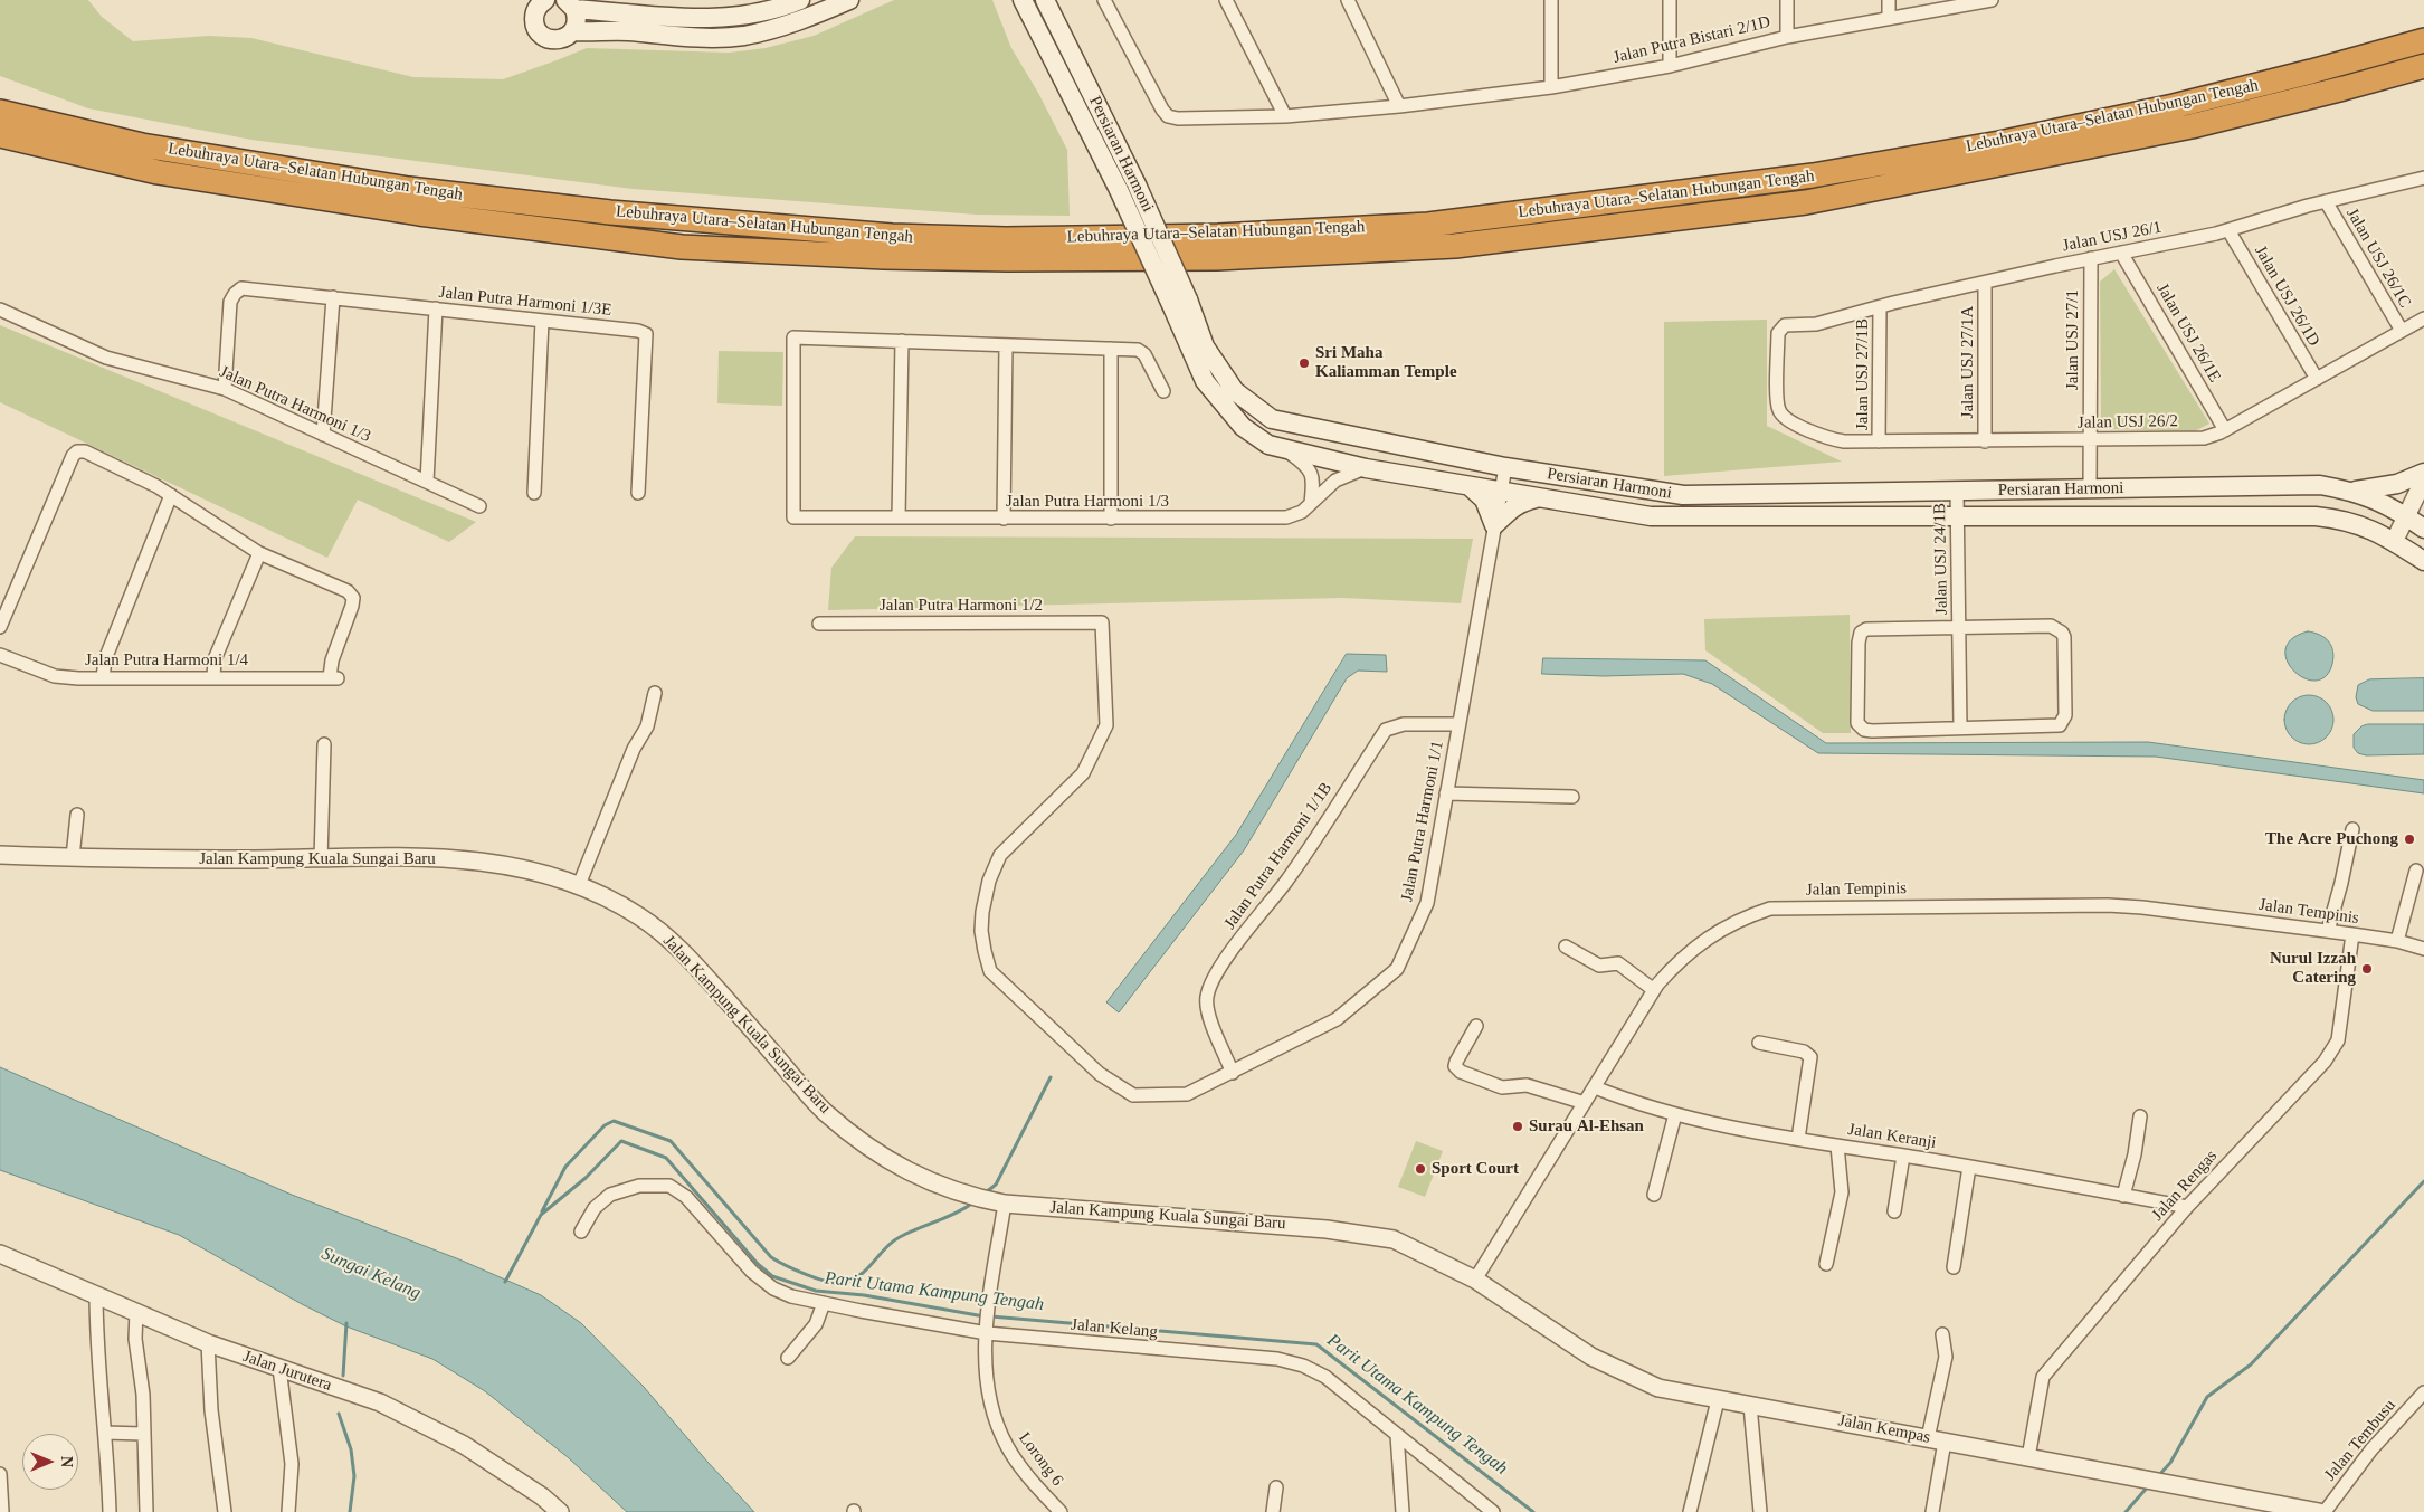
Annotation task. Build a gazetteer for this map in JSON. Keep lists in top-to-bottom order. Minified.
{"streets":{"highway":["Lebuhraya Utara–Selatan Hubungan Tengah"],"main road":["Persiaran Harmoni"],"street":["Jalan Putra Bistari 2/1D","Jalan USJ 26/1","Jalan USJ 26/1C","Jalan USJ 26/1D","Jalan Putra Harmoni 1/3E","Jalan USJ 26/1E","Jalan USJ 27/1","Jalan USJ 27/1A","Jalan USJ 27/1B","Jalan Putra Harmoni 1/3","Jalan USJ 26/2","Jalan USJ 24/1B","Jalan Putra Harmoni 1/2","Jalan Putra Harmoni 1/4","Jalan Putra Harmoni 1/1","Jalan Putra Harmoni 1/1B","Jalan Kampung Kuala Sungai Baru","Jalan Tempinis","Jalan Keranji","Jalan Rengas","Jalan Kelang","Jalan Jurutera","Jalan Kempas","Jalan Tembusu","Lorong 6"]},"crossings":[["Persiaran Harmoni","Jalan USJ 27/1"],["Persiaran Harmoni","Jalan Putra Harmoni 1/3"],["Persiaran Harmoni","Jalan USJ 24/1B"],["Persiaran Harmoni","Jalan Putra Harmoni 1/1"],["Jalan USJ 26/1","Jalan USJ 26/1C"],["Jalan USJ 26/1","Jalan USJ 26/1D"],["Jalan USJ 26/1","Jalan USJ 26/1E"],["Jalan USJ 26/1","Jalan USJ 27/1"],["Jalan USJ 26/1","Jalan USJ 27/1A"],["Jalan USJ 26/1","Jalan USJ 27/1B"],["Jalan USJ 26/1","Jalan USJ 26/2"],["Jalan USJ 26/1C","Jalan USJ 26/2"],["Jalan USJ 26/1D","Jalan USJ 26/2"],["Jalan Putra Harmoni 1/3E","Jalan Putra Harmoni 1/3"],["Jalan USJ 26/1E","Jalan USJ 26/2"],["Jalan USJ 27/1","Jalan USJ 26/2"],["Jalan USJ 27/1A","Jalan USJ 26/2"],["Jalan USJ 27/1B","Jalan USJ 26/2"],["Jalan Putra Harmoni 1/2","Jalan Putra Harmoni 1/1"],["Jalan Putra Harmoni 1/1","Jalan Putra Harmoni 1/1B"],["Jalan Kampung Kuala Sungai Baru","Jalan Tempinis"],["Jalan Kampung Kuala Sungai Baru","Jalan Kempas"],["Jalan Kampung Kuala Sungai Baru","Lorong 6"],["Jalan Tempinis","Jalan Keranji"],["Jalan Tempinis","Jalan Rengas"],["Jalan Tempinis","Jalan Kempas"],["Jalan Keranji","Jalan Rengas"],["Jalan Rengas","Jalan Kempas"],["Jalan Kelang","Lorong 6"]],"water":["Sungai Kelang","Parit Utama Kampung Tengah"],"places":["Sri Maha Kaliamman Temple","The Acre Puchong","Nurul Izzah Catering","Surau Al-Ehsan","Sport Court"],"north":"right"}
